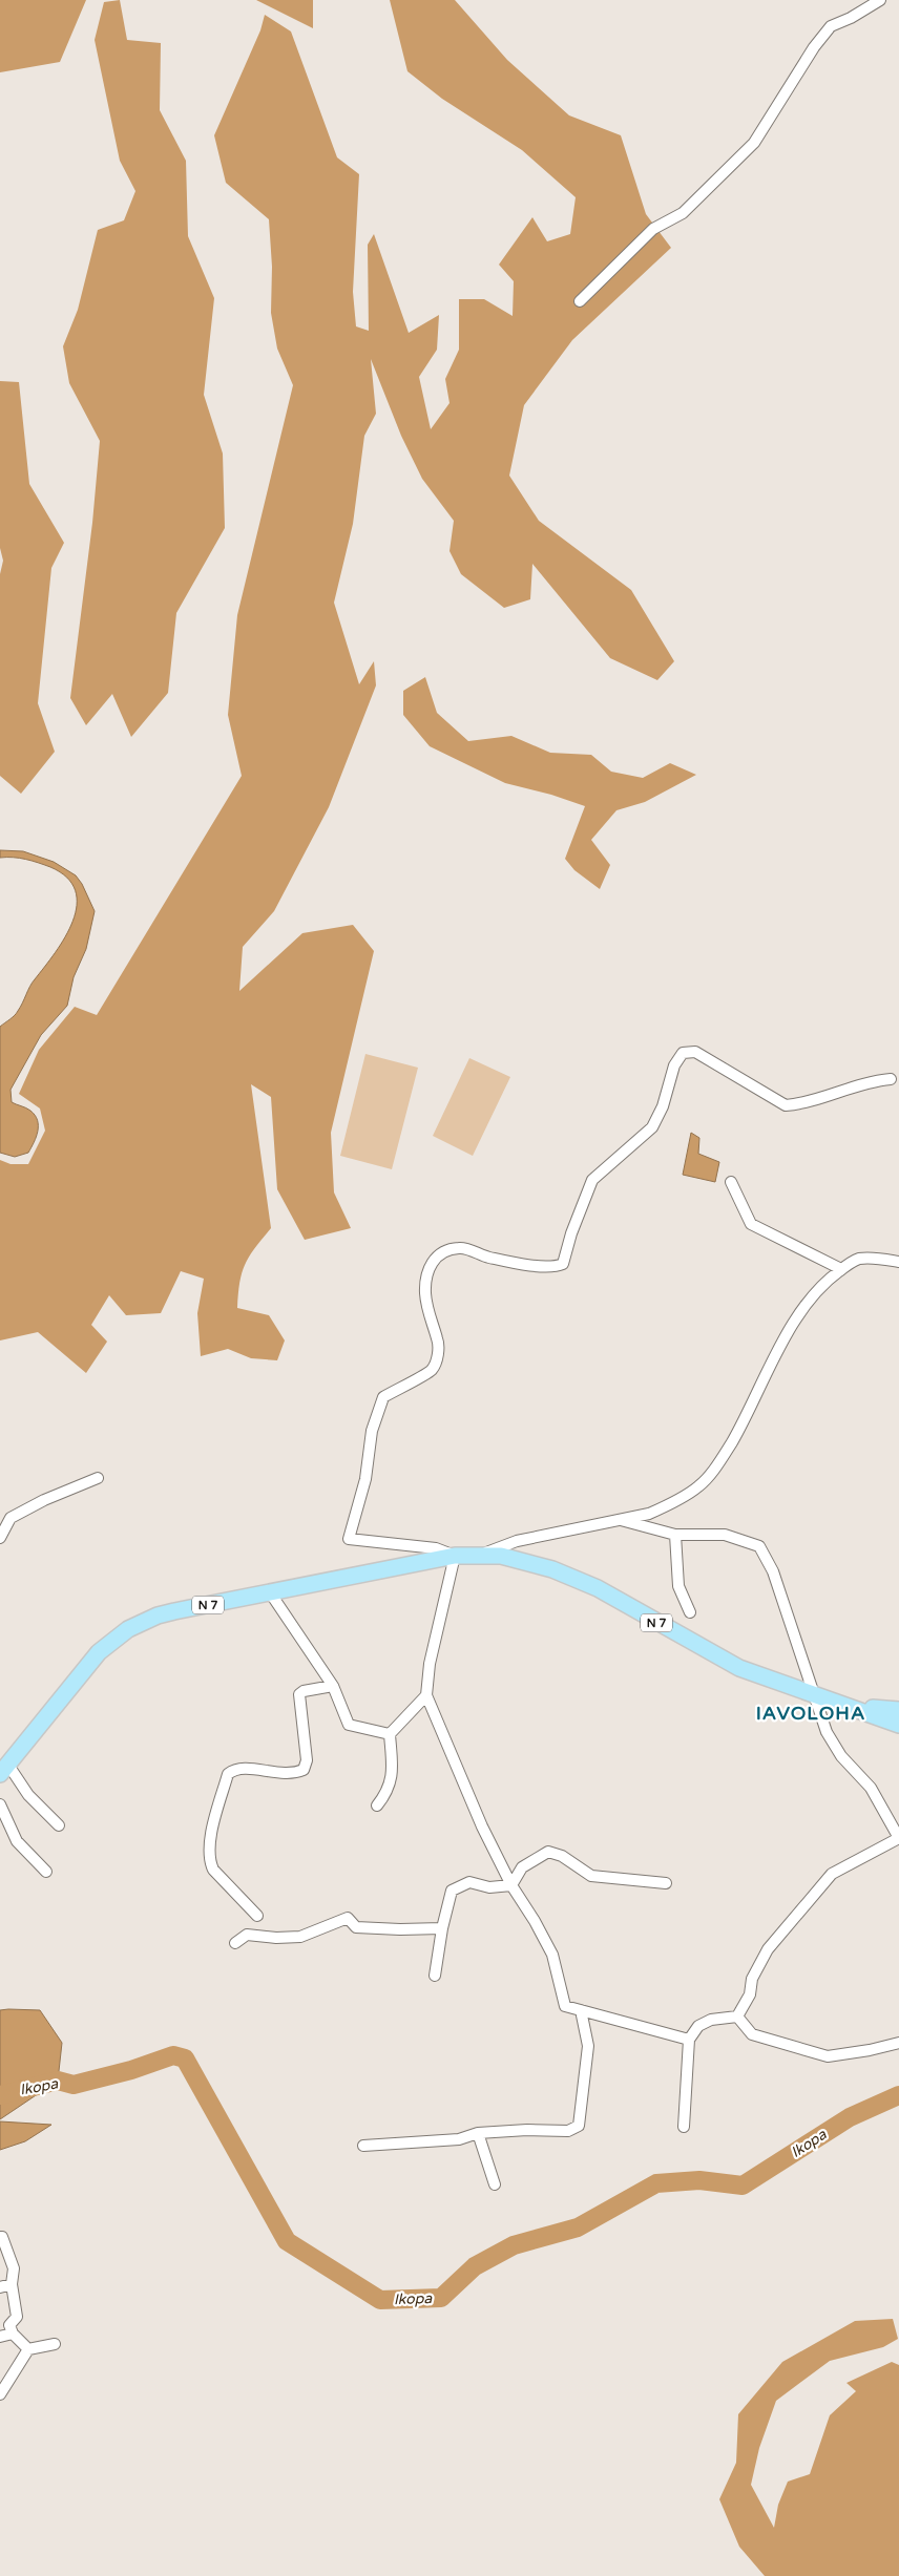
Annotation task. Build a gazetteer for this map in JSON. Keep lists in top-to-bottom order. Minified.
{"streets":{"main road":["N 7"]},"districts":["IAVOLOHA"],"water":["Ikopa"]}
